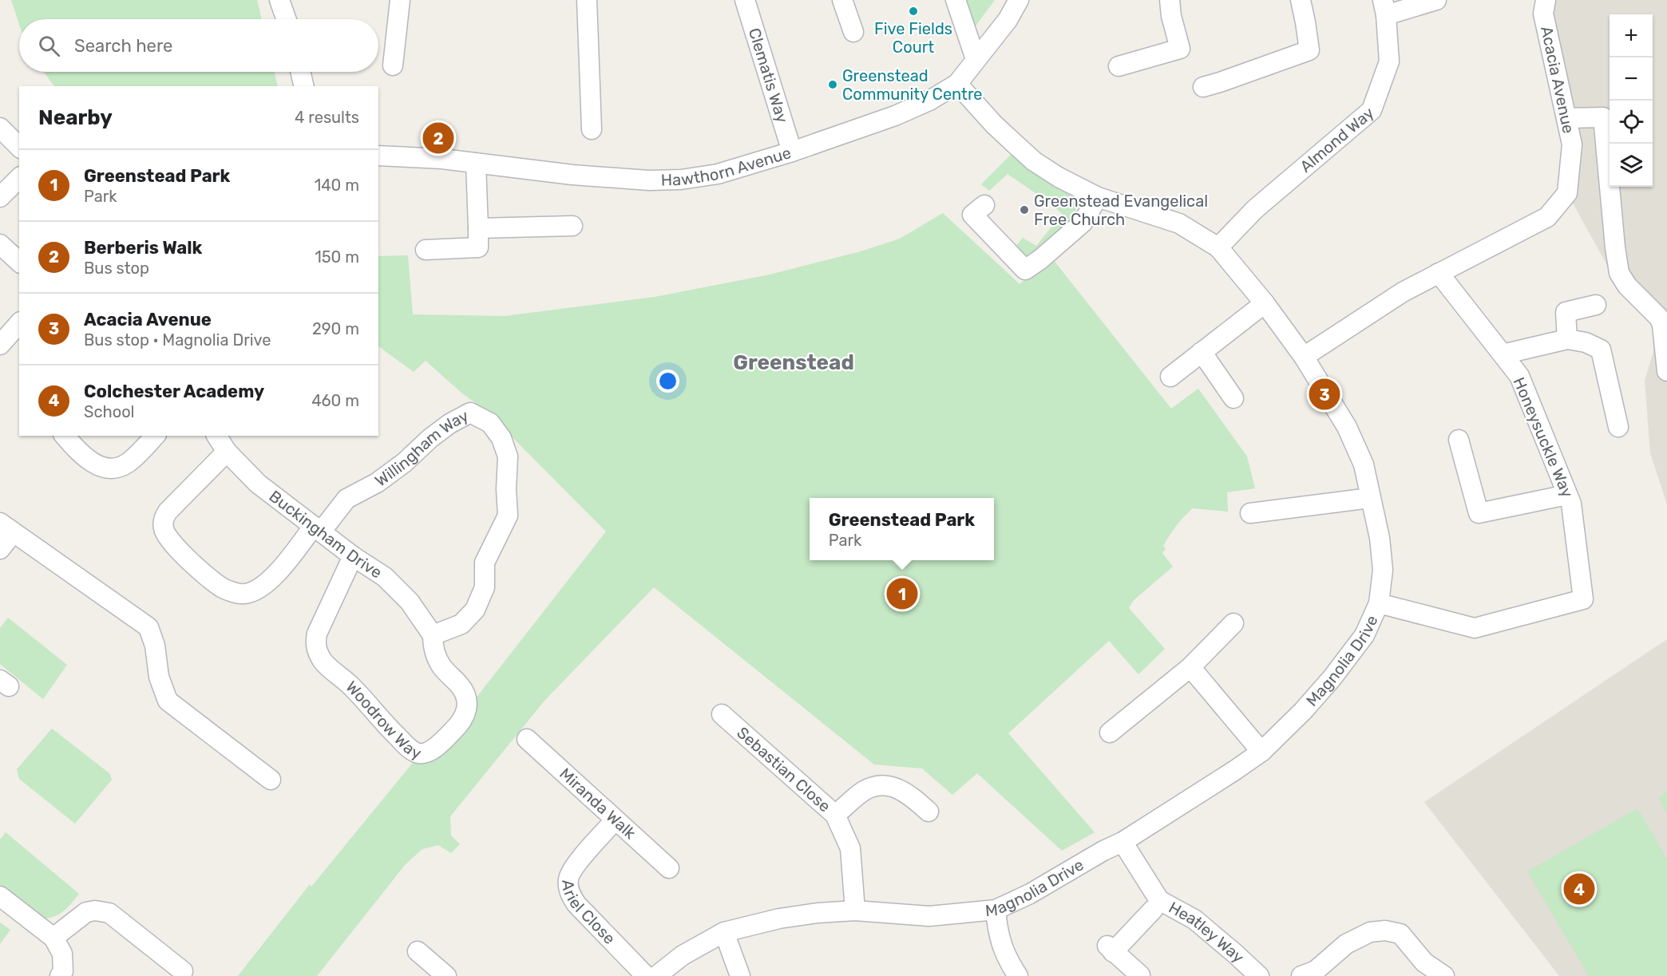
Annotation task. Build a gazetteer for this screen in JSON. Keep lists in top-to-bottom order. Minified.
{"streets":{"street":["Clematis Way","Acacia Avenue","Almond Way","Hawthorn Avenue","Honeysuckle Way","Willingham Way","Buckingham Drive","Magnolia Drive","Woodrow Way","Sebastian Close","Miranda Walk","Ariel Close","Heatley Way"]},"crossings":[["Clematis Way","Hawthorn Avenue"],["Acacia Avenue","Honeysuckle Way"],["Acacia Avenue","Magnolia Drive"],["Almond Way","Magnolia Drive"],["Hawthorn Avenue","Magnolia Drive"],["Honeysuckle Way","Magnolia Drive"],["Willingham Way","Buckingham Drive"],["Willingham Way","Woodrow Way"],["Buckingham Drive","Woodrow Way"],["Magnolia Drive","Sebastian Close"],["Magnolia Drive","Heatley Way"],["Miranda Walk","Ariel Close"]],"districts":["Greenstead"],"places":["Five Fields Court","Greenstead Community Centre","Greenstead Evangelical Free Church"],"page":{"map_buttons":["+","−"],"search":"Search here","heading":["Nearby","4 results"],"pins":["2","3","1","4"],"list":[{"mark":"1","name":"Greenstead Park","note":"Park","value":"140 m"},{"mark":"2","name":"Berberis Walk","note":"Bus stop","value":"150 m"},{"mark":"3","name":"Acacia Avenue","note":"Bus stop · Magnolia Drive","value":"290 m"},{"mark":"4","name":"Colchester Academy","note":"School","value":"460 m"}],"popup":["Greenstead Park","Park"]}}
